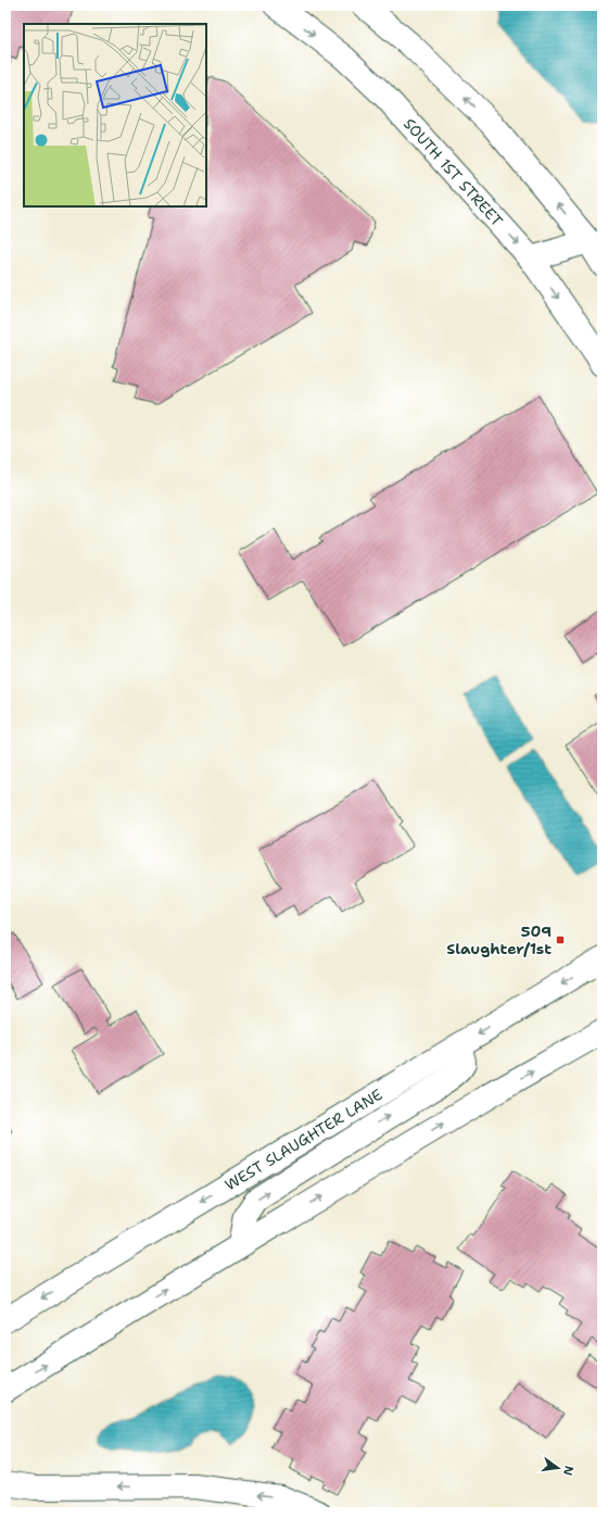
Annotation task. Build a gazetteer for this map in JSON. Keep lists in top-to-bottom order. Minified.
{"streets":{"main road":["SOUTH 1ST STREET","WEST SLAUGHTER LANE"]},"places":{"transit":["509 Slaughter/1st"]},"north":"right"}
